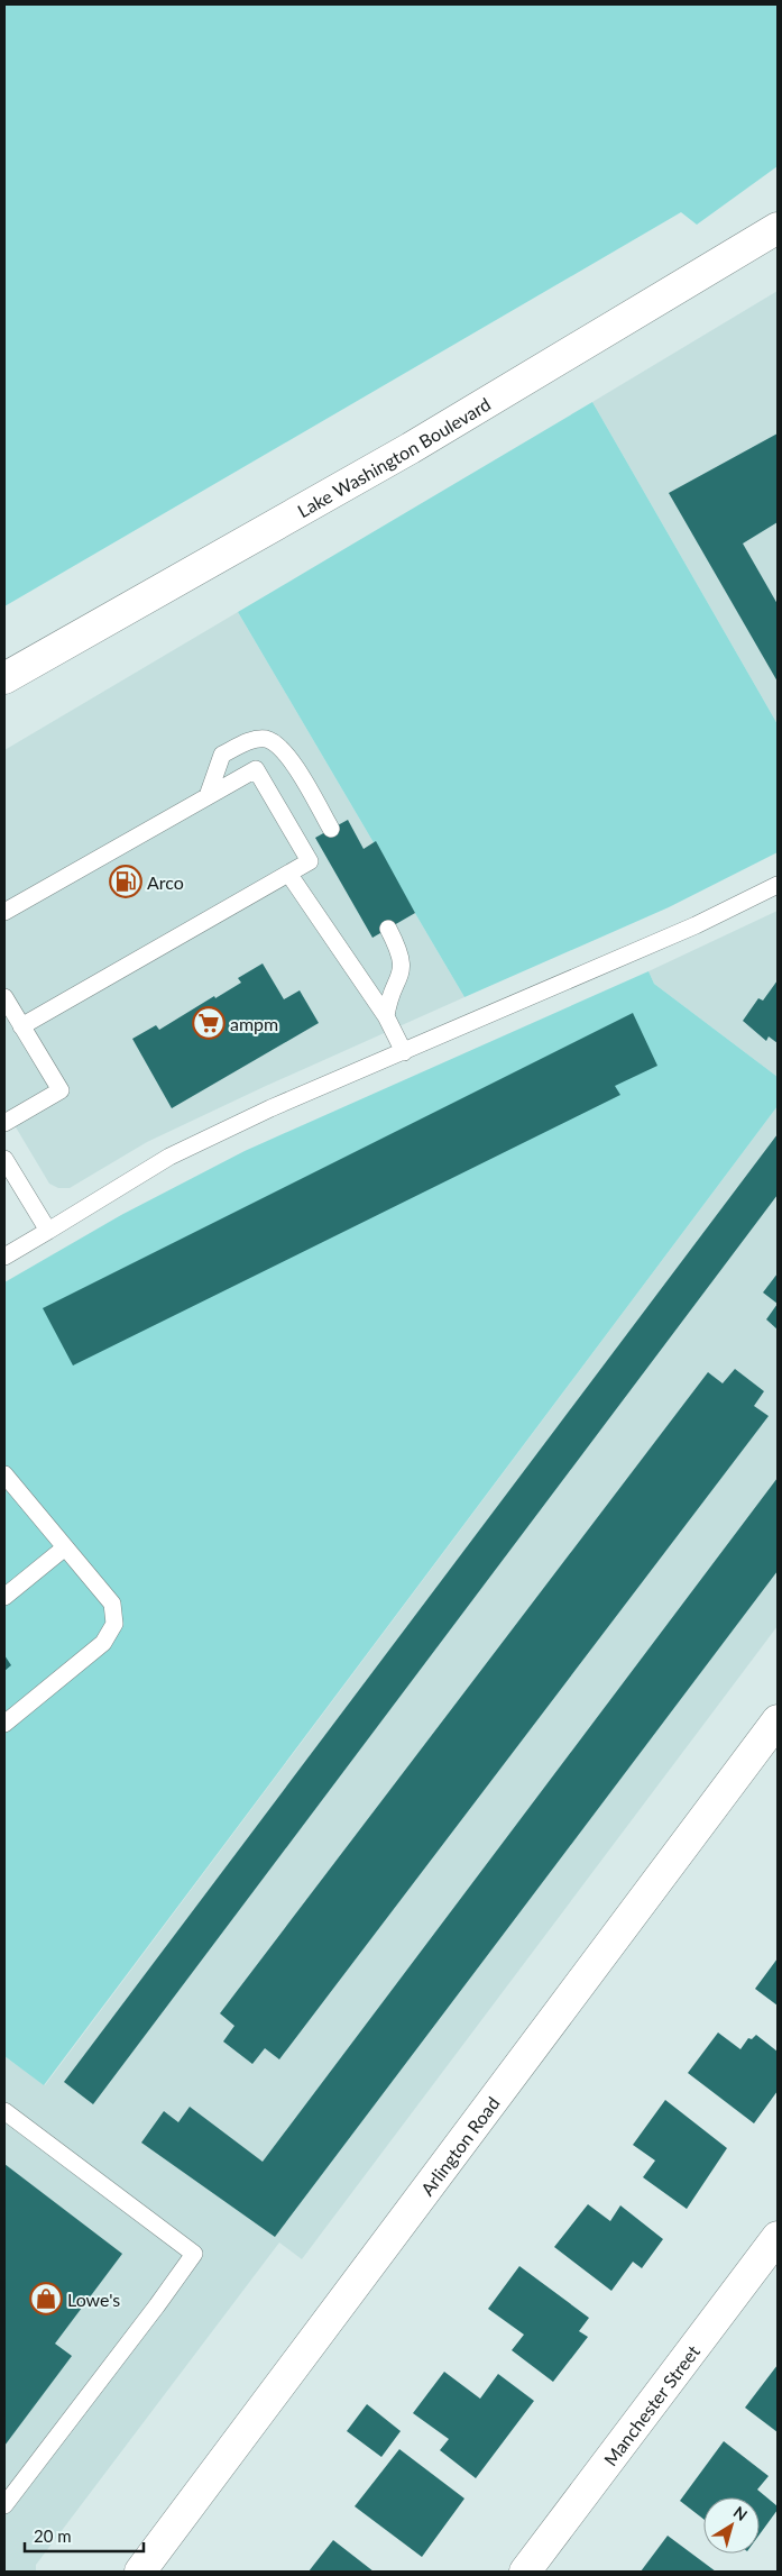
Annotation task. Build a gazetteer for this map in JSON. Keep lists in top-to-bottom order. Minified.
{"streets":{"street":["Lake Washington Boulevard","Arlington Road","Manchester Street"]},"places":{"fuel station":["Arco"],"supermarket":["ampm"],"shop":["Lowe's"]},"scale_bar":"20 m","north":"top right"}
